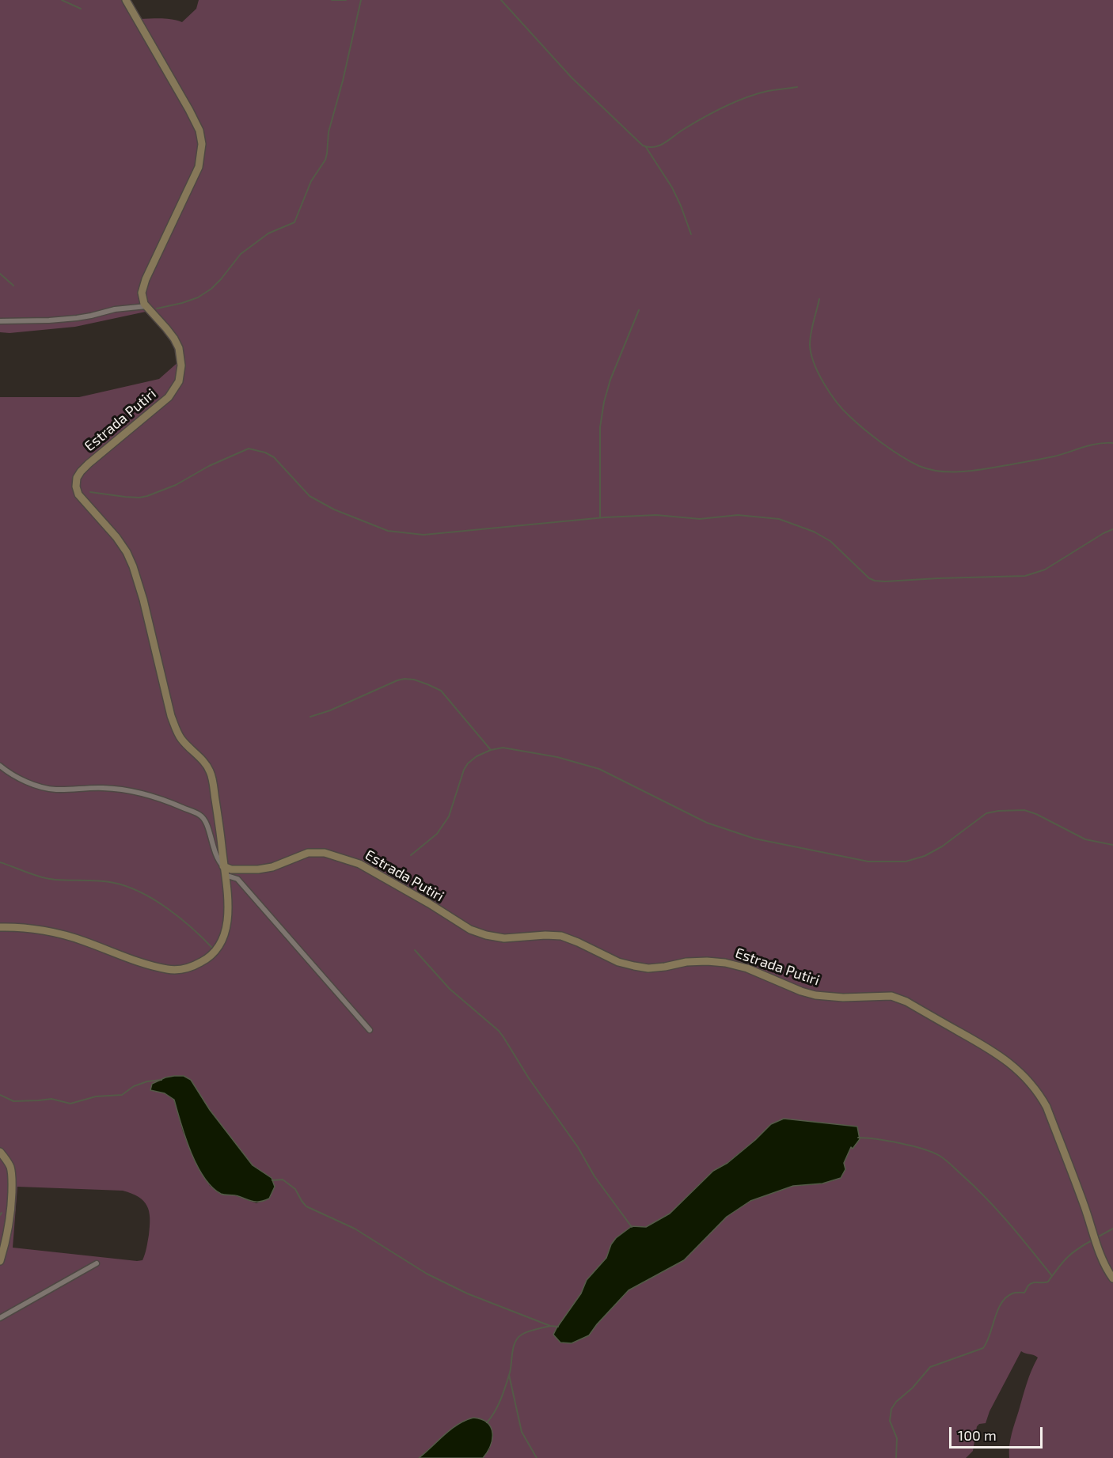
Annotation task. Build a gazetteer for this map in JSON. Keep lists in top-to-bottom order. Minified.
{"streets":{"street":["Estrada Putiri"]},"scale_bar":"100 m"}
